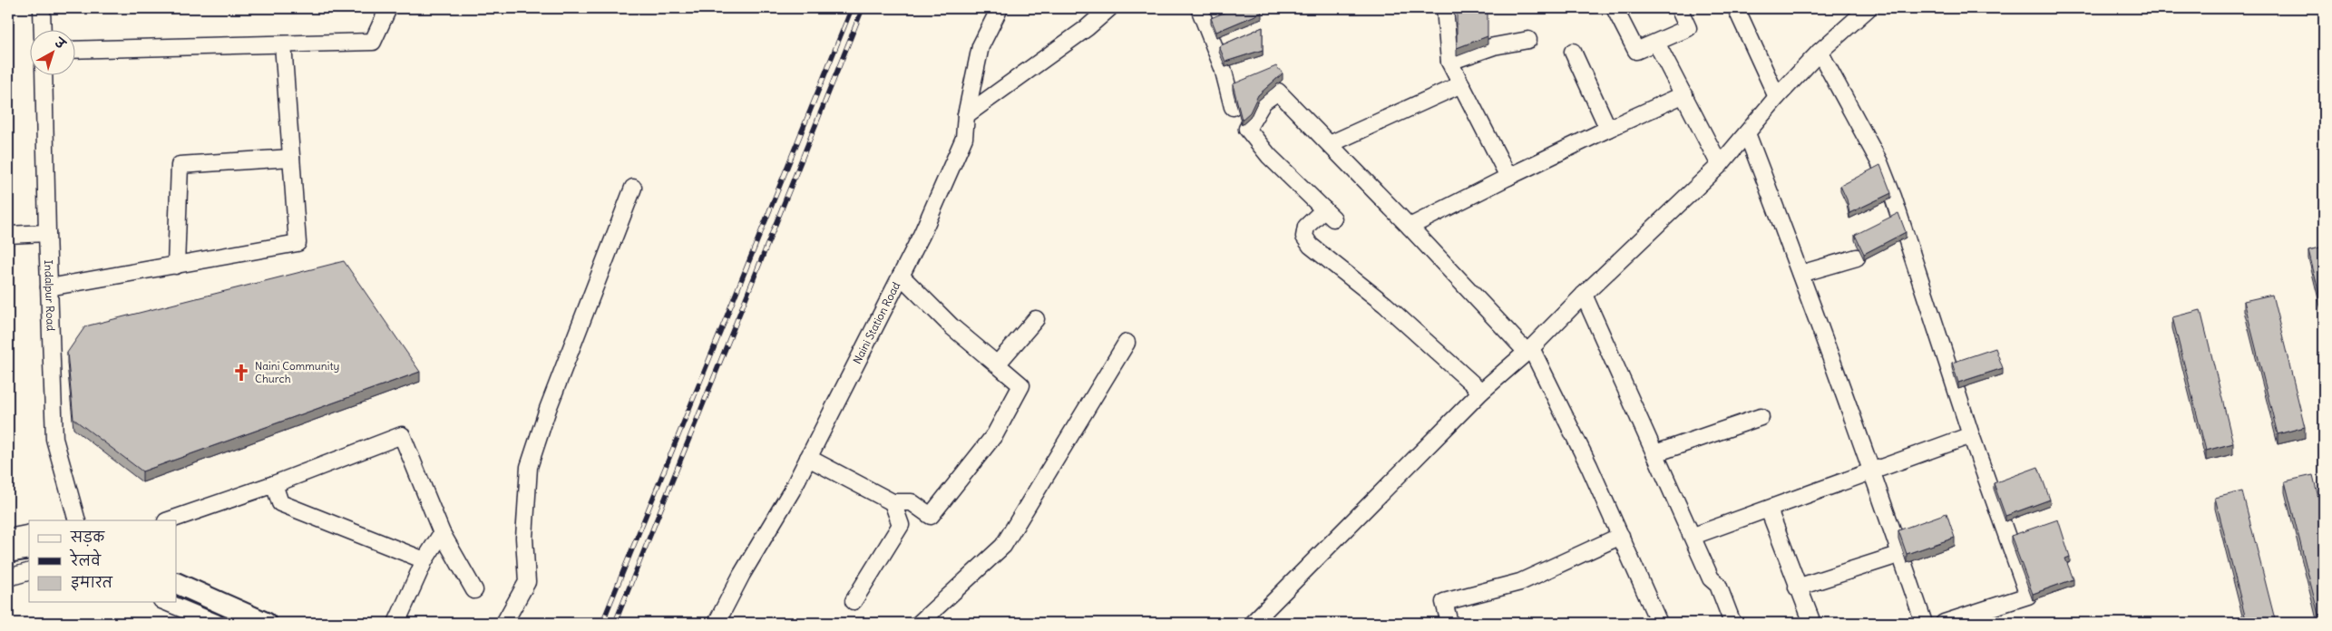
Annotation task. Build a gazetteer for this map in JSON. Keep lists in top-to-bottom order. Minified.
{"streets":{"street":["Indalpur Road","Naini Station Road"]},"places":{"church":["Naini Community Church"]},"legend":["सड़क","रेलवे","इमारत"],"north":"top right"}
